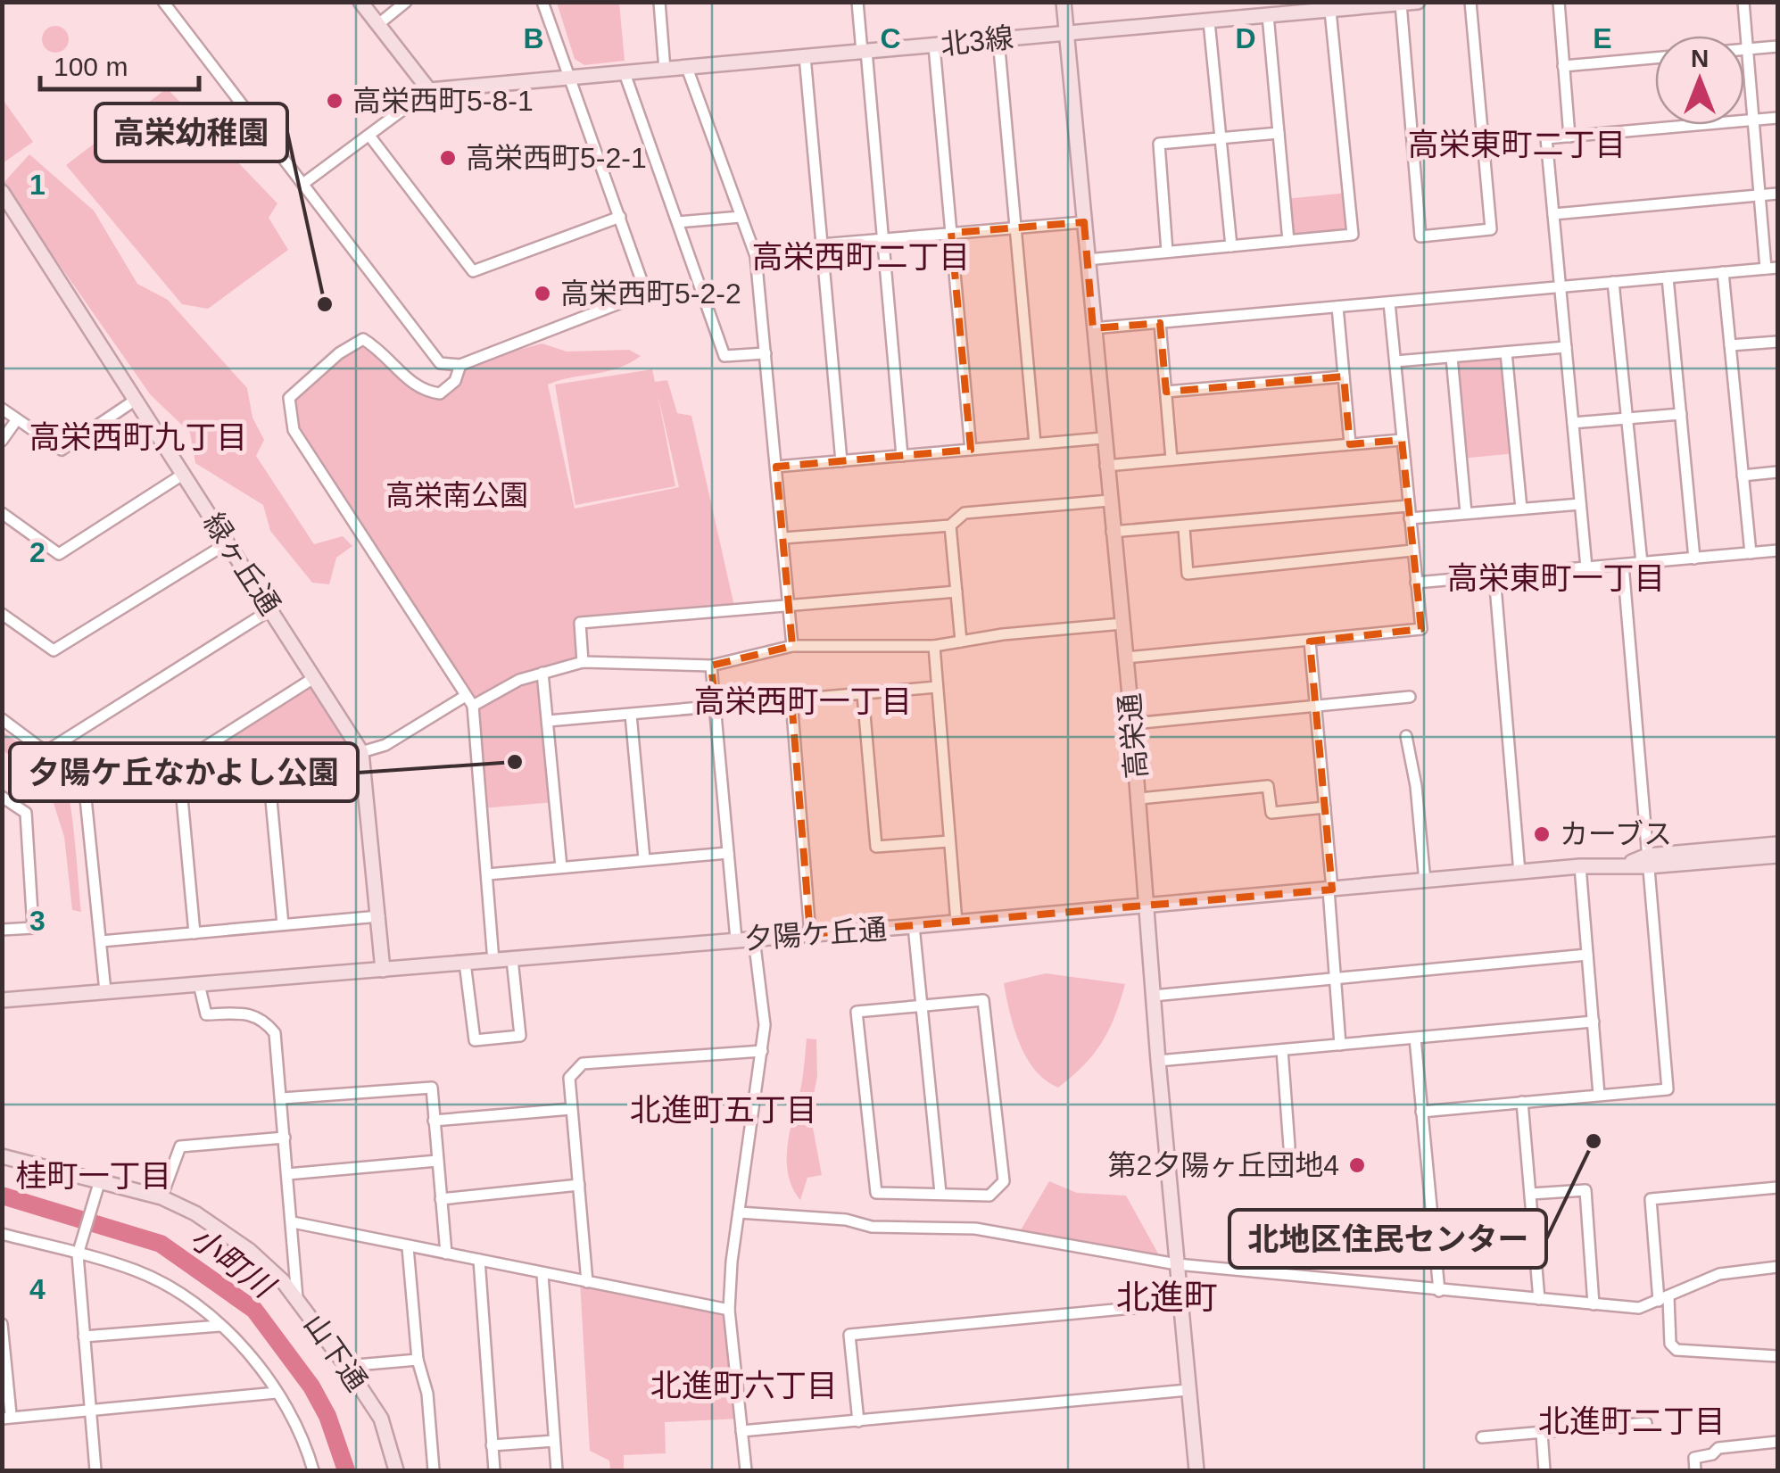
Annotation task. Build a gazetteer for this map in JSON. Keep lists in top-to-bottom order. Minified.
{"streets":{"street":["北3線","緑ヶ丘通","高栄通","夕陽ケ丘通","山下通"]},"crossings":[["北3線","高栄通"],["緑ヶ丘通","夕陽ケ丘通"],["高栄通","夕陽ケ丘通"]],"districts":["高栄東町二丁目","高栄西町二丁目","高栄西町九丁目","高栄東町一丁目","高栄西町一丁目","北進町五丁目","桂町一丁目","北進町","北進町六丁目","北進町二丁目"],"water":["小町川"],"parks":["高栄南公園"],"places":["高栄西町5-8-1","高栄西町5-2-1","高栄西町5-2-2","高栄幼稚園","夕陽ケ丘なかよし公園","カーブス","北地区住民センター","第2夕陽ヶ丘団地4"],"scale_bar":"100 m","north":"top","grid":{"columns":["B","C","D","E"],"rows":["1","2","3","4"]}}
